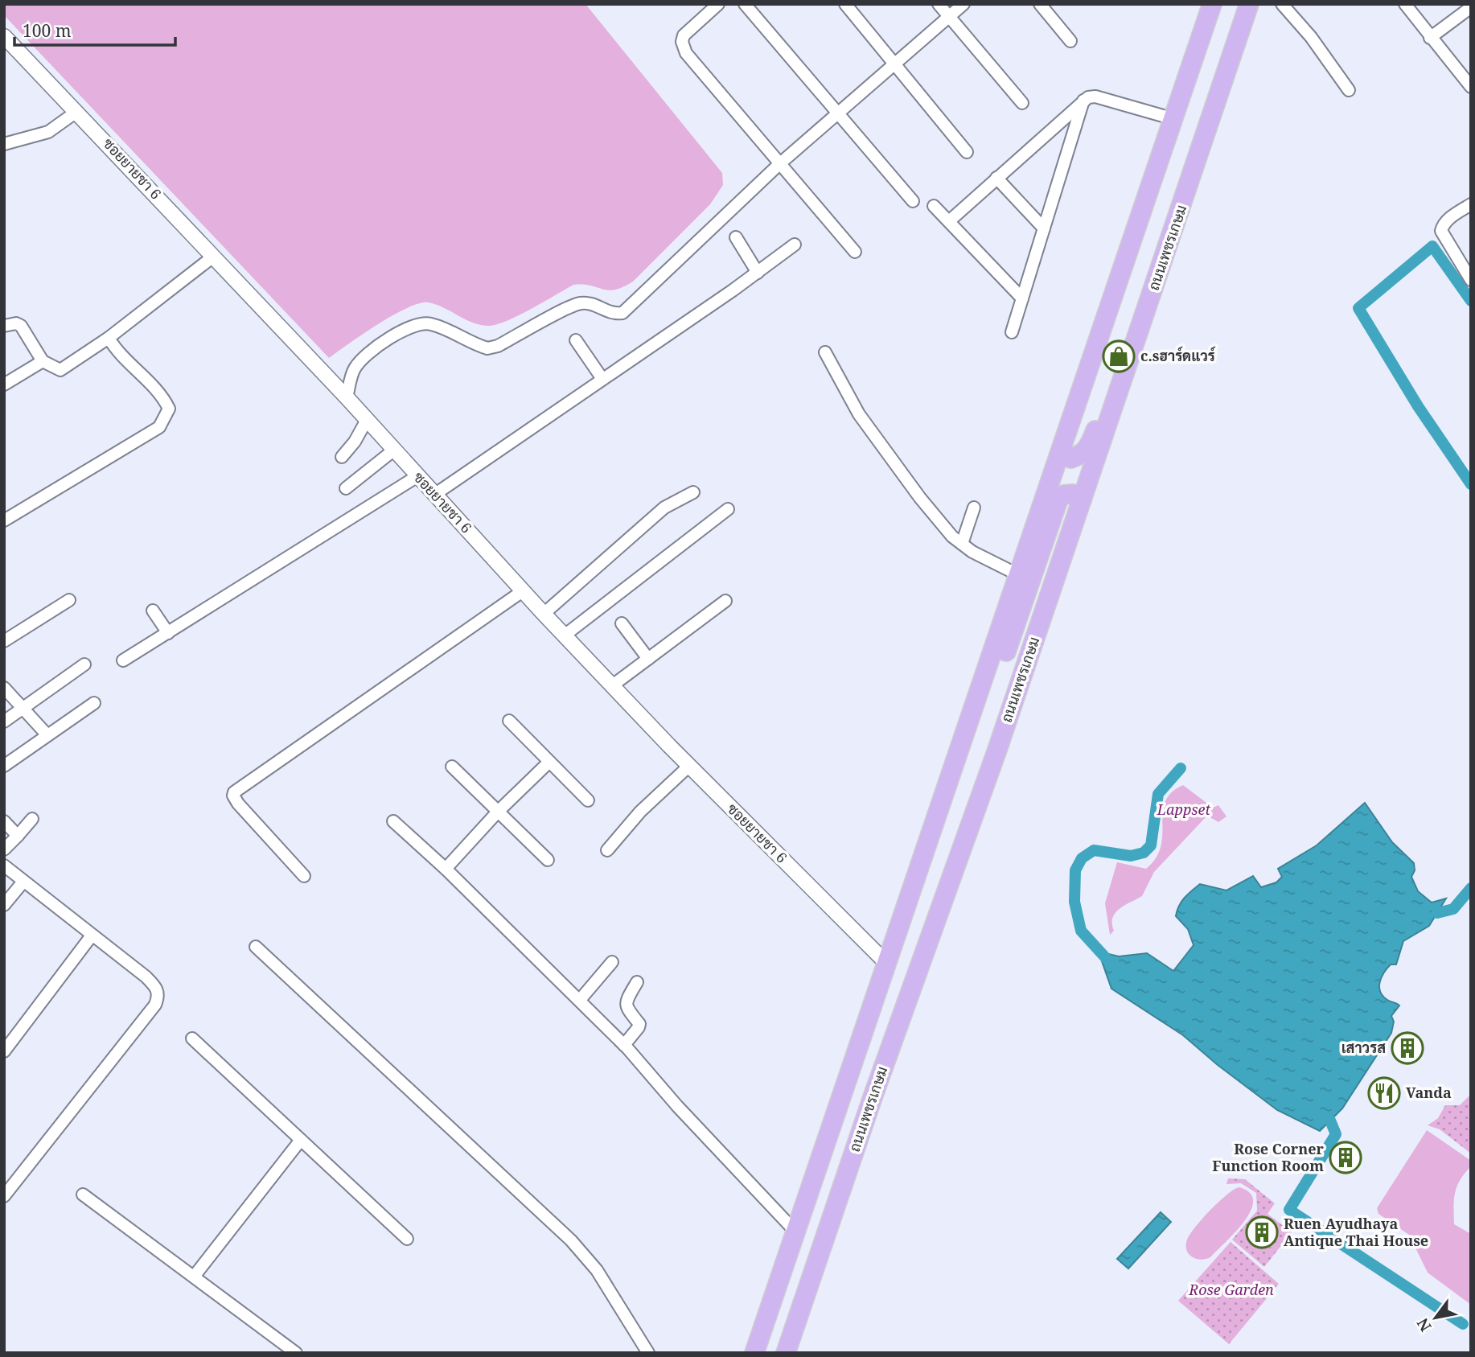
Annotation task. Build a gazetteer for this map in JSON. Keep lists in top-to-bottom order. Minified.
{"streets":{"main road":["ถนนเพชรเกษม"],"street":["ซอยยายชา 6"]},"crossings":[["ซอยยายชา 6","ถนนเพชรเกษม"]],"parks":["Lappset","Rose Garden"],"places":{"shop":["c.sฮาร์ดแวร์"],"building":["เสาวรส","Rose Corner Function Room","Ruen Ayudhaya Antique Thai House"],"restaurant":["Vanda"]},"scale_bar":"100 m","north":"bottom left"}
